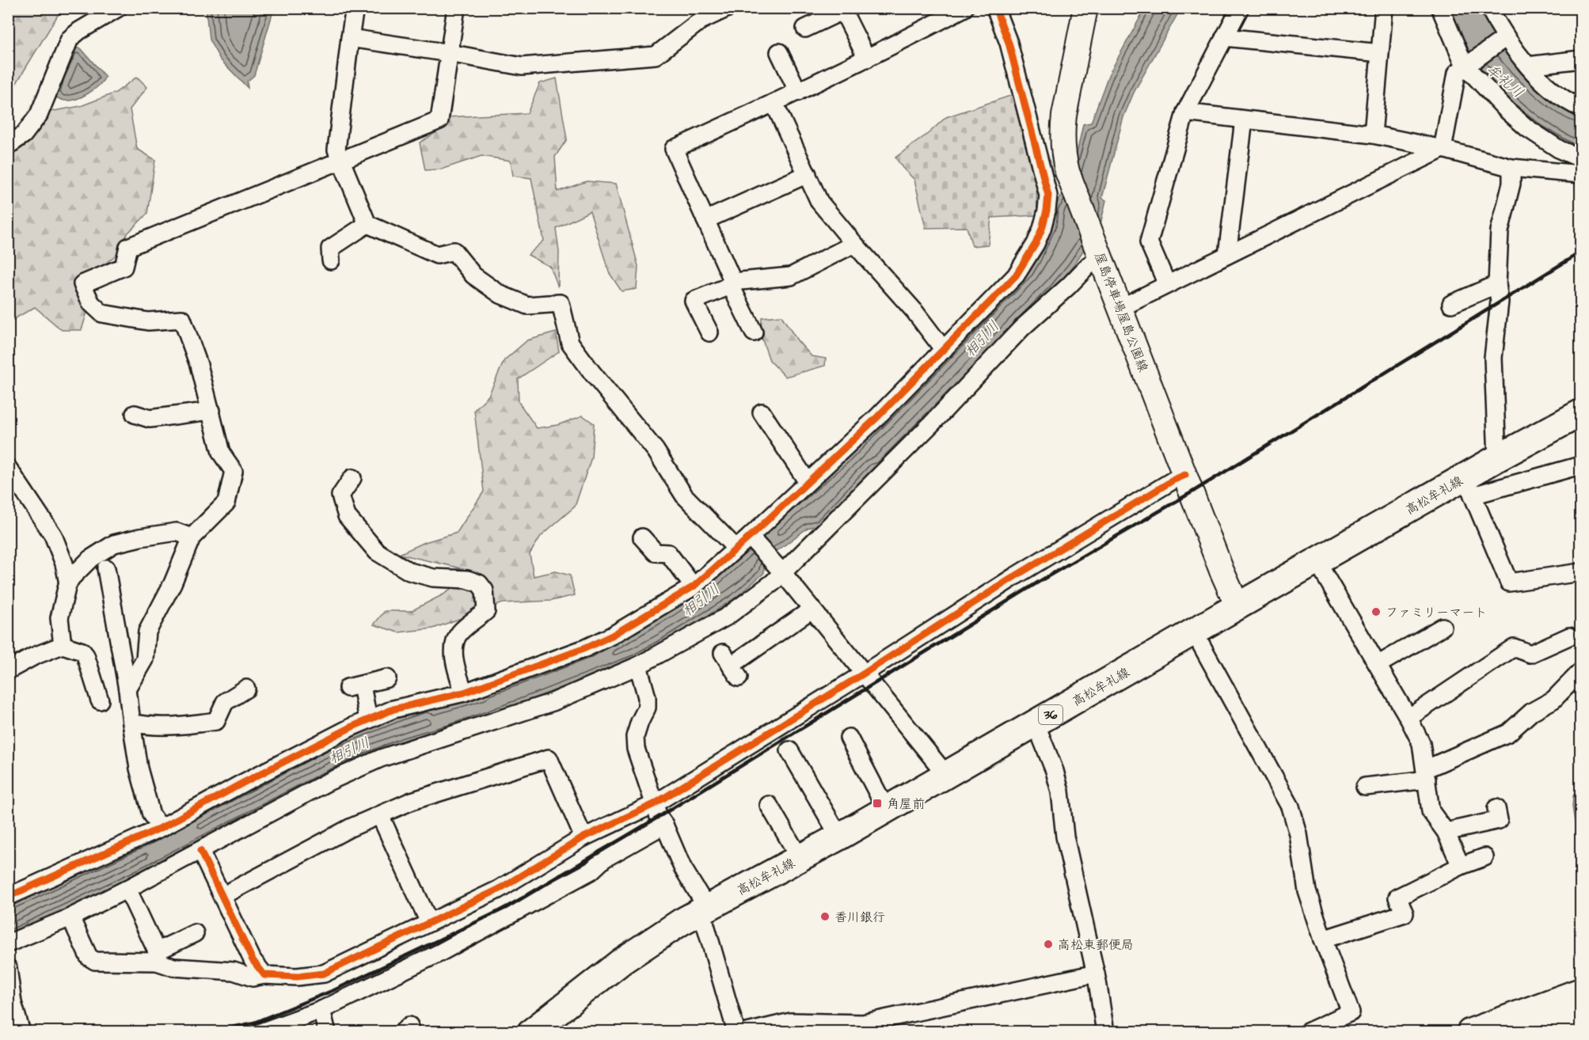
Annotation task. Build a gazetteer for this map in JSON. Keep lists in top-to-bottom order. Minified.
{"streets":{"main road":["屋島停車場屋島公園線","高松牟礼線","36"]},"crossings":[["屋島停車場屋島公園線","高松牟礼線"]],"water":["牟礼川","相引川"],"places":{"other":["ファミリーマート","香川銀行","高松東郵便局"],"transit":["角屋前"]}}
